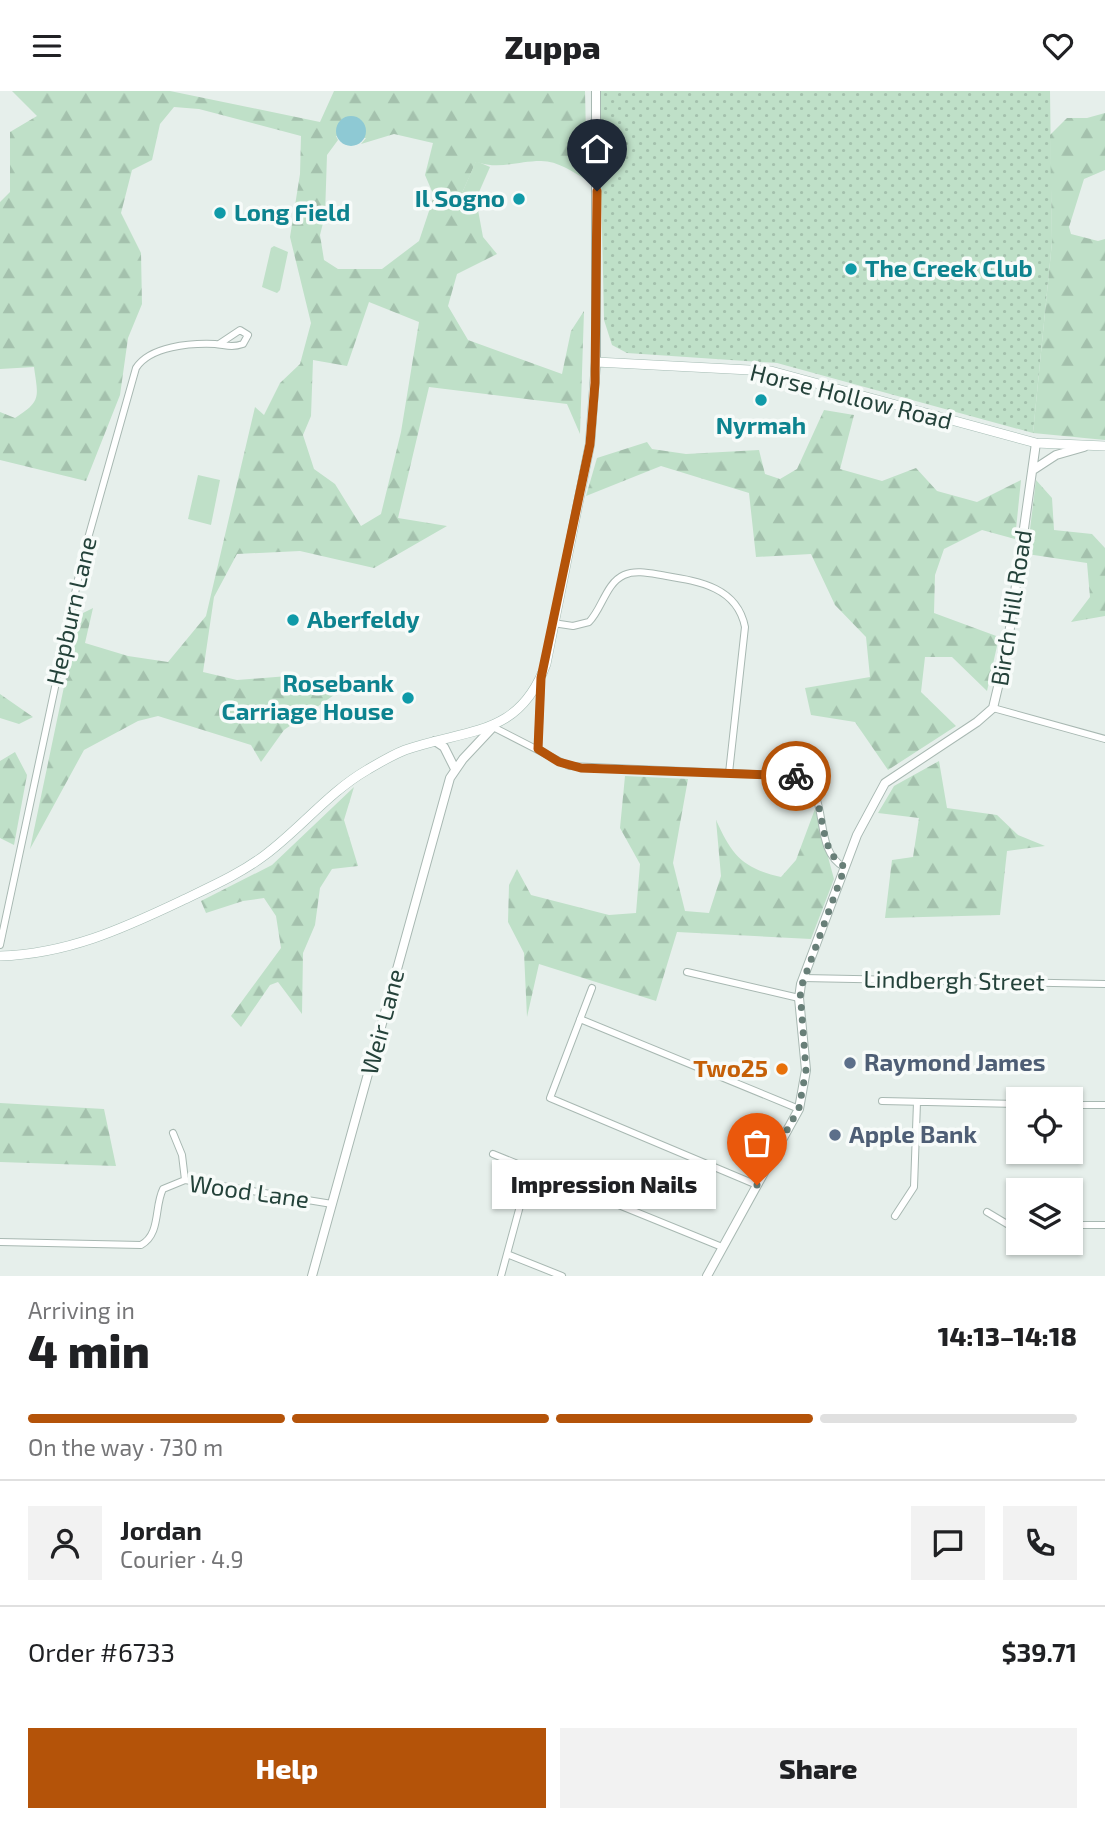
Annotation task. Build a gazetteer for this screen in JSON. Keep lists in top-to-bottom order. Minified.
{"streets":{"main road":["Horse Hollow Road"],"street":["Birch Hill Road","Hepburn Lane","Lindbergh Street","Weir Lane","Wood Lane"]},"crossings":[["Horse Hollow Road","Birch Hill Road"],["Birch Hill Road","Lindbergh Street"],["Weir Lane","Wood Lane"]],"places":["Il Sogno","Long Field","The Creek Club","Nyrmah","Aberfeldy","Rosebank Carriage House","Raymond James","Two25","Apple Bank","Impression Nails"],"page":{"header":"Zuppa","bubble":"Impression Nails","heading":["4 min","Arriving in","14:13–14:18"],"panel":["Jordan","Courier · 4.9","Order #6733","$39.71"],"bar":"On the way · 730 m","buttons":["Help","Share"]}}
